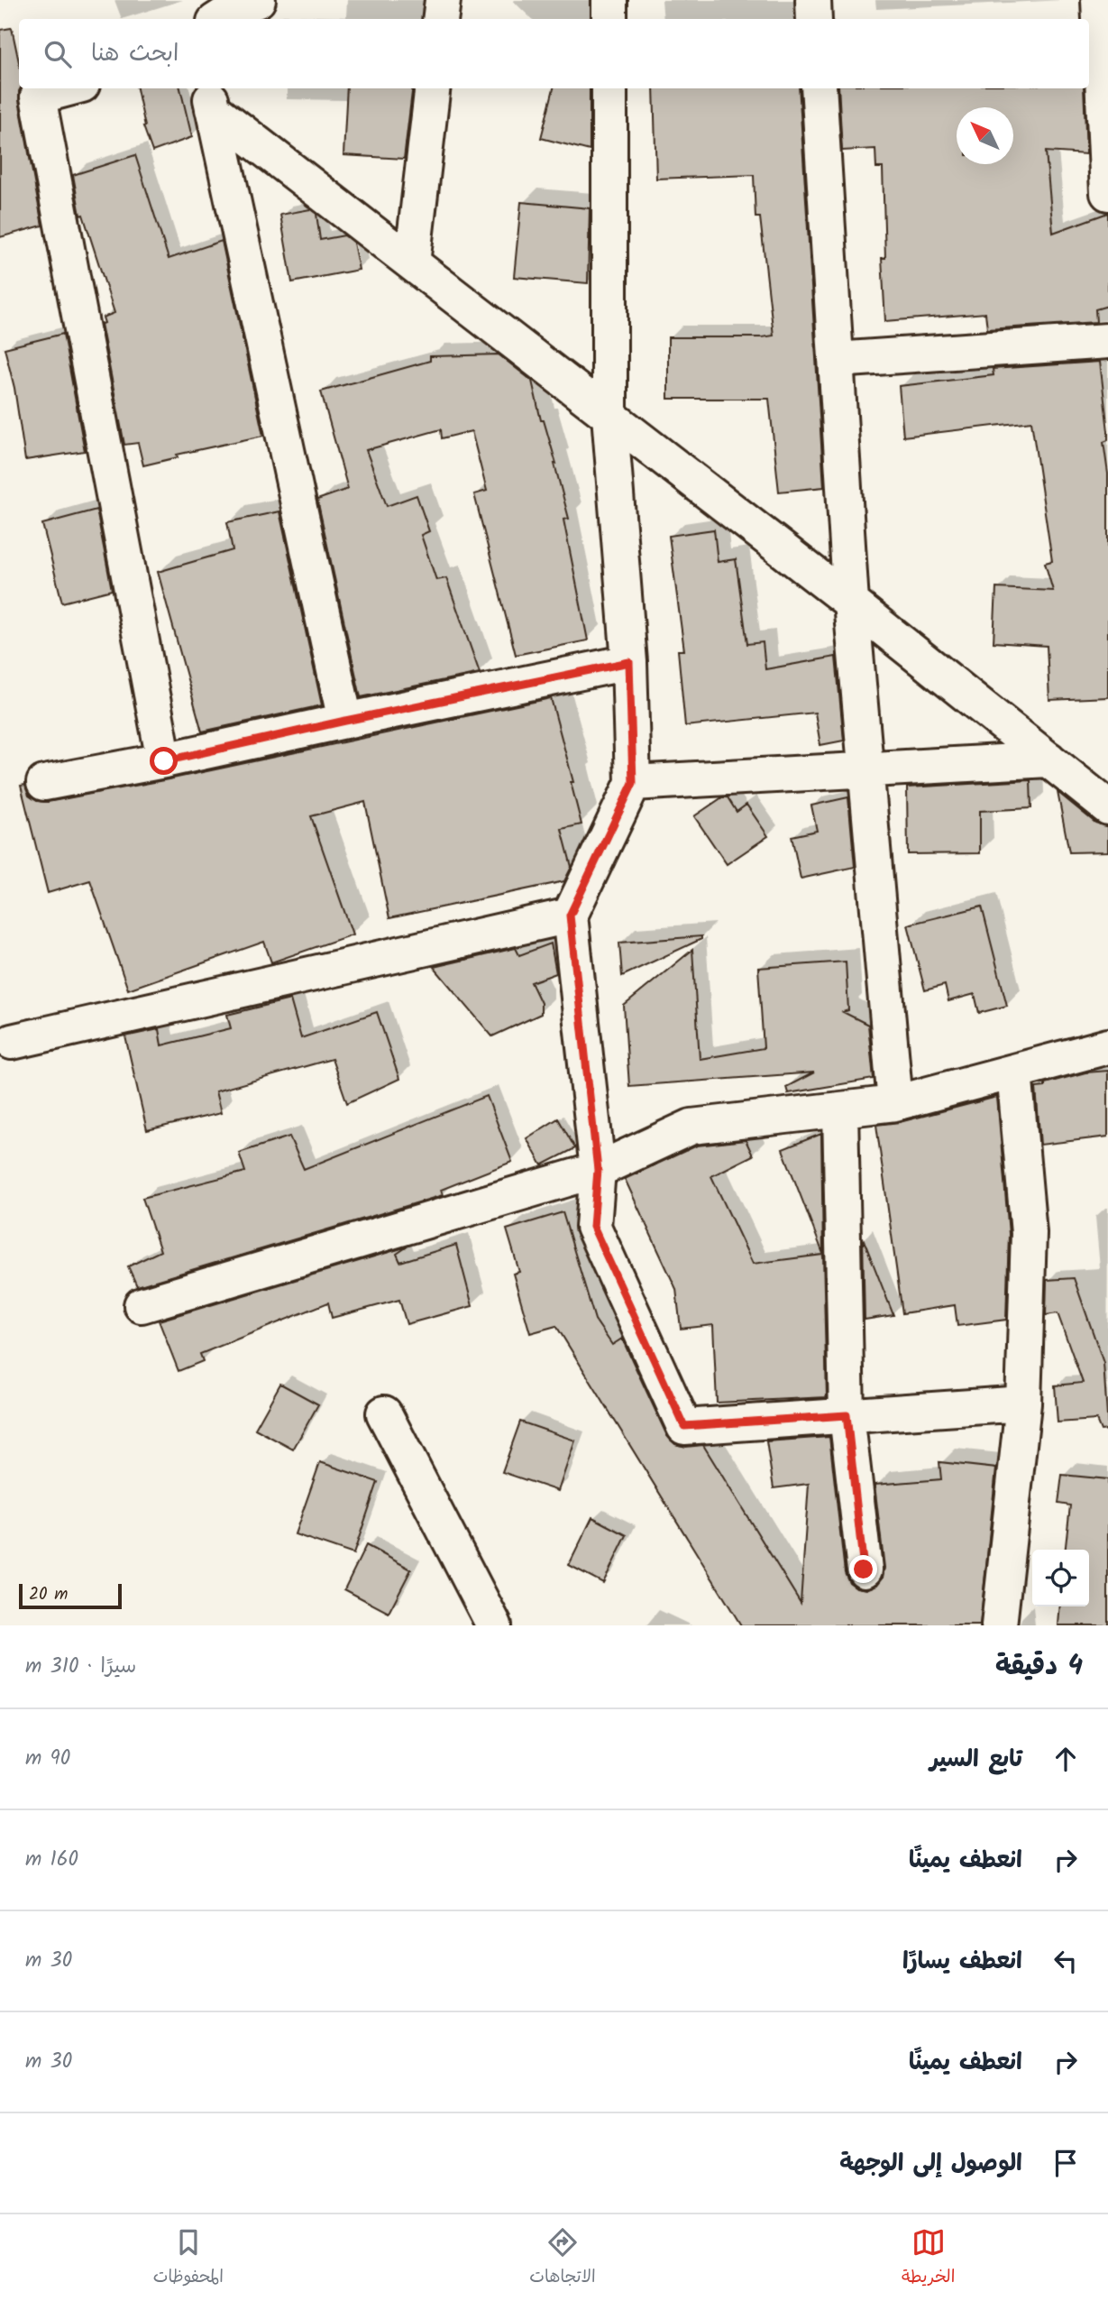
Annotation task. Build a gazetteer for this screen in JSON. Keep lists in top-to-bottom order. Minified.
{"scale_bar":"20 m","north":"top left","page":{"search":"ابحث هنا","scale":"20 m","heading":["4 دقيقة","سيرًا · 310 m"],"list":[["تابع السير","90 m"],["انعطف يمينًا","160 m"],["انعطف يسارًا","30 m"],["انعطف يمينًا","30 m"],"الوصول إلى الوجهة"],"nav":["الخريطة","الاتجاهات","المحفوظات"]}}
